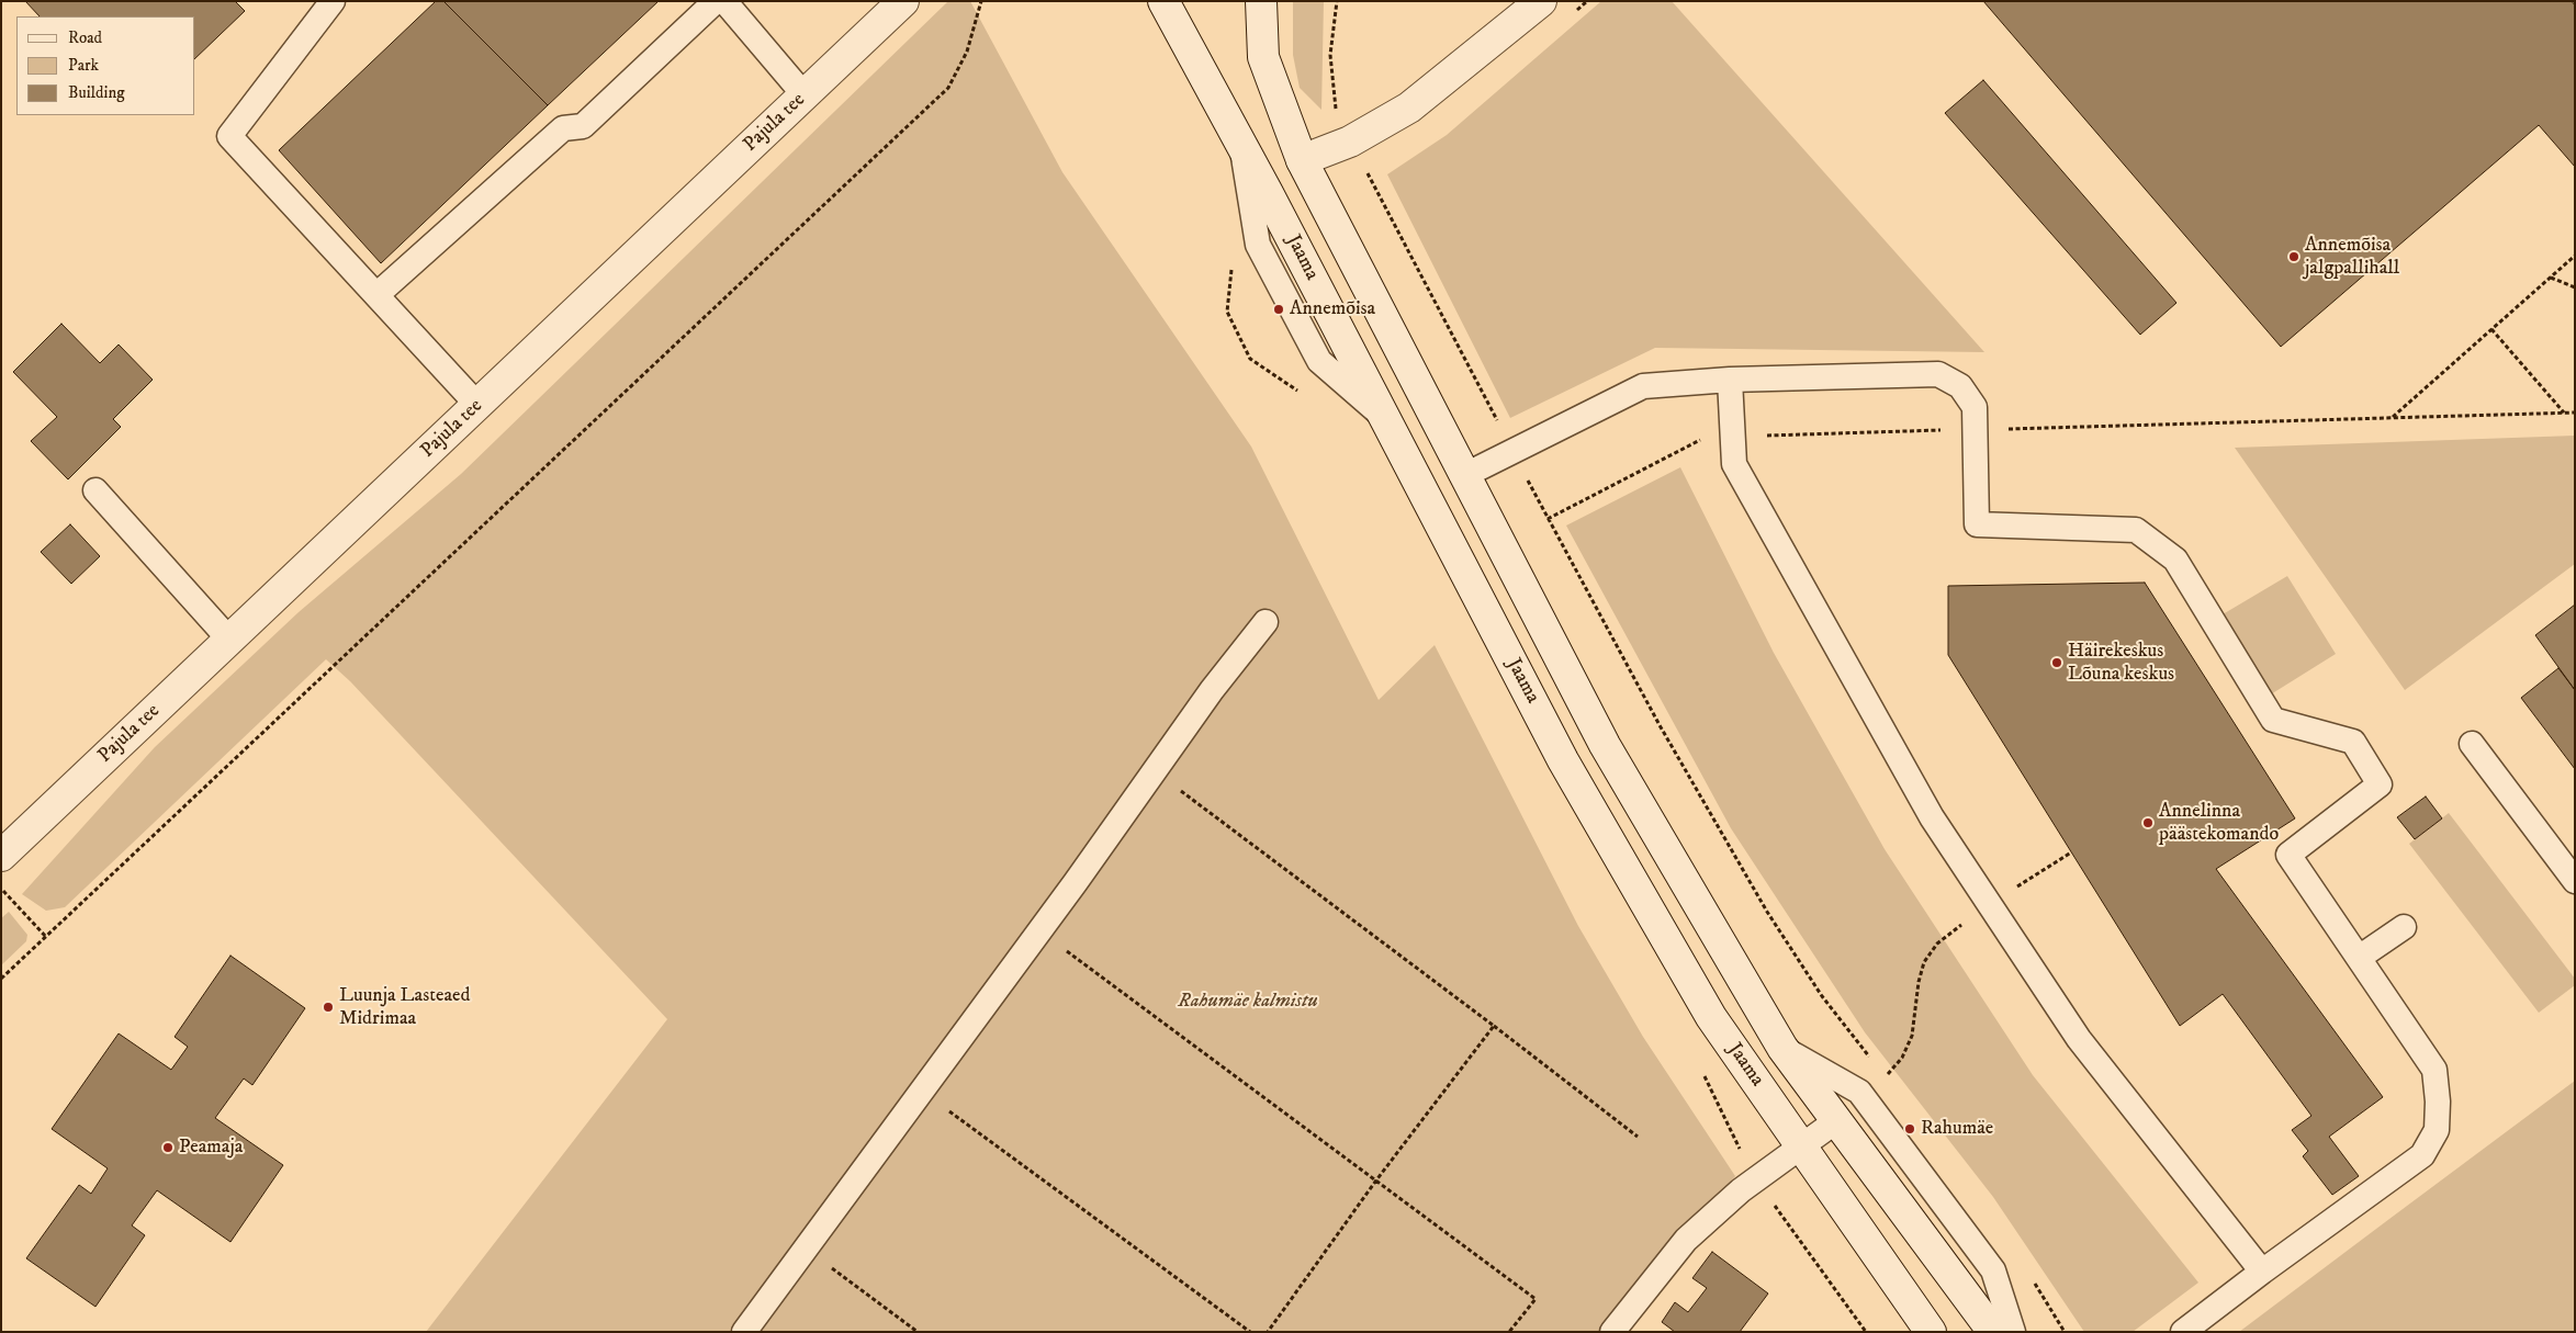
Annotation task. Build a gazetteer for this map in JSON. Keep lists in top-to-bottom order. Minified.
{"streets":{"main road":["Pajula tee","Jaama"]},"parks":["Rahumäe kalmistu"],"places":["Annemõisa jalgpallihall","Annemõisa","Häirekeskus Lõuna keskus","Annelinna päästekomando","Luunja Lasteaed Midrimaa","Rahumäe","Peamaja"],"legend":["Road","Park","Building"]}
